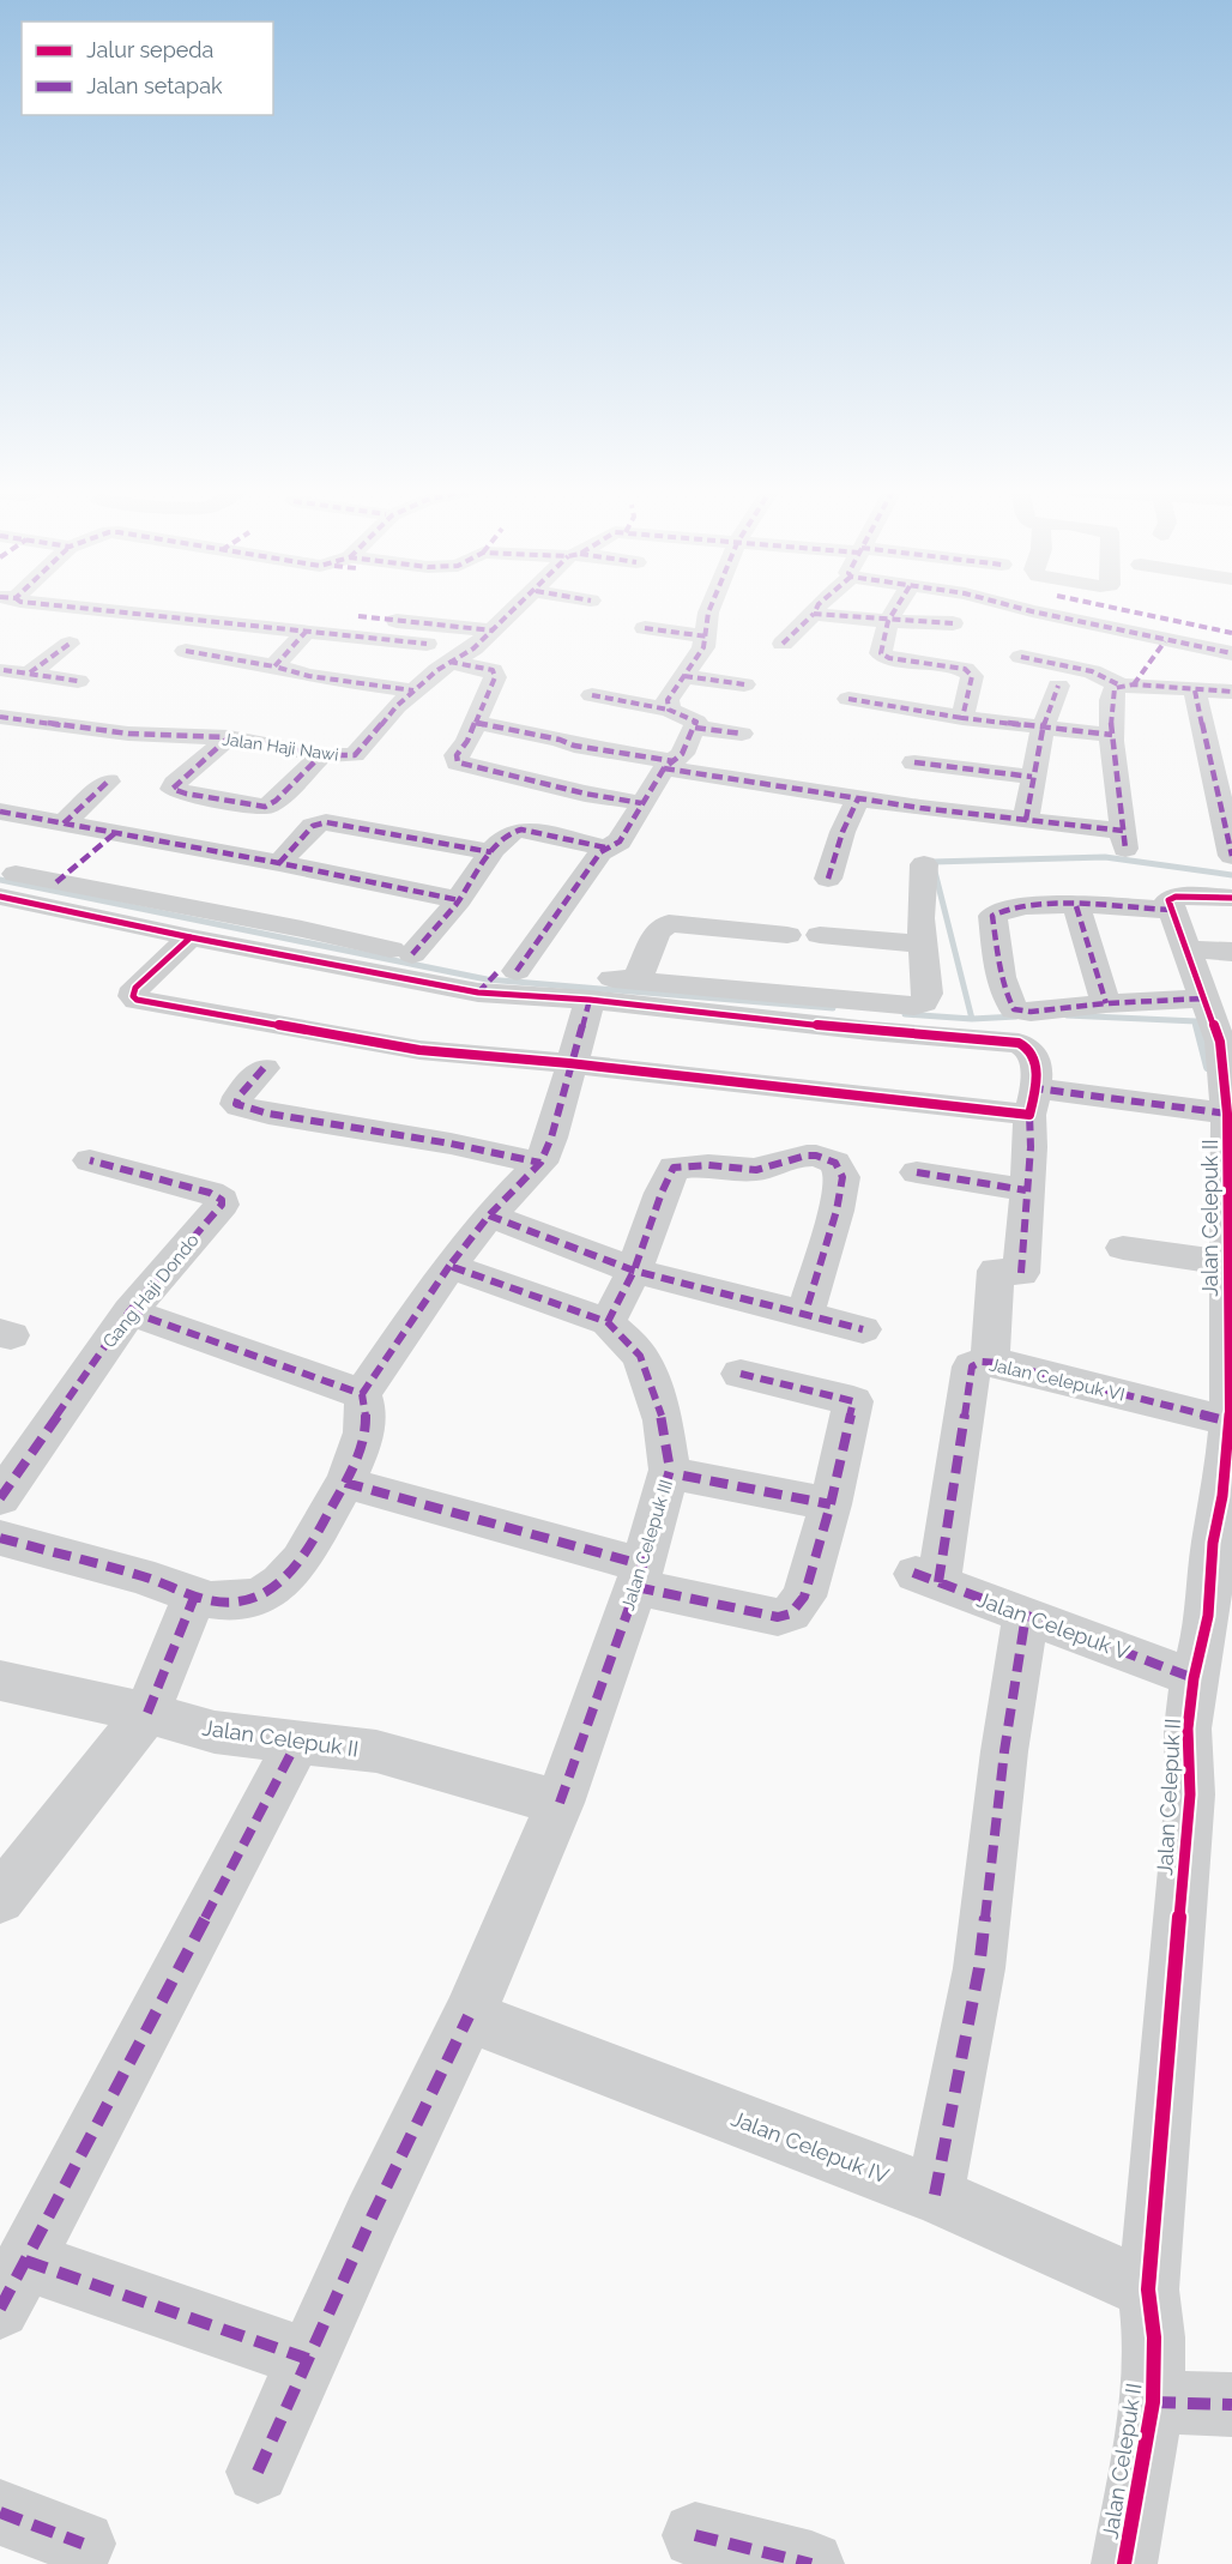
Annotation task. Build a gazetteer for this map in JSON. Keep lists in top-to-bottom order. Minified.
{"streets":{"street":["Jalan Haji Nawi","Jalan Celepuk II","Gang Haji Dondo","Jalan Celepuk VI","Jalan Celepuk III","Jalan Celepuk V","Jalan Celepuk IV"]},"crossings":[["Jalan Celepuk II","Jalan Celepuk VI"],["Jalan Celepuk II","Jalan Celepuk III"],["Jalan Celepuk II","Jalan Celepuk V"],["Jalan Celepuk II","Jalan Celepuk IV"],["Jalan Celepuk VI","Jalan Celepuk V"],["Jalan Celepuk III","Jalan Celepuk IV"]],"legend":["Jalur sepeda","Jalan setapak"]}
